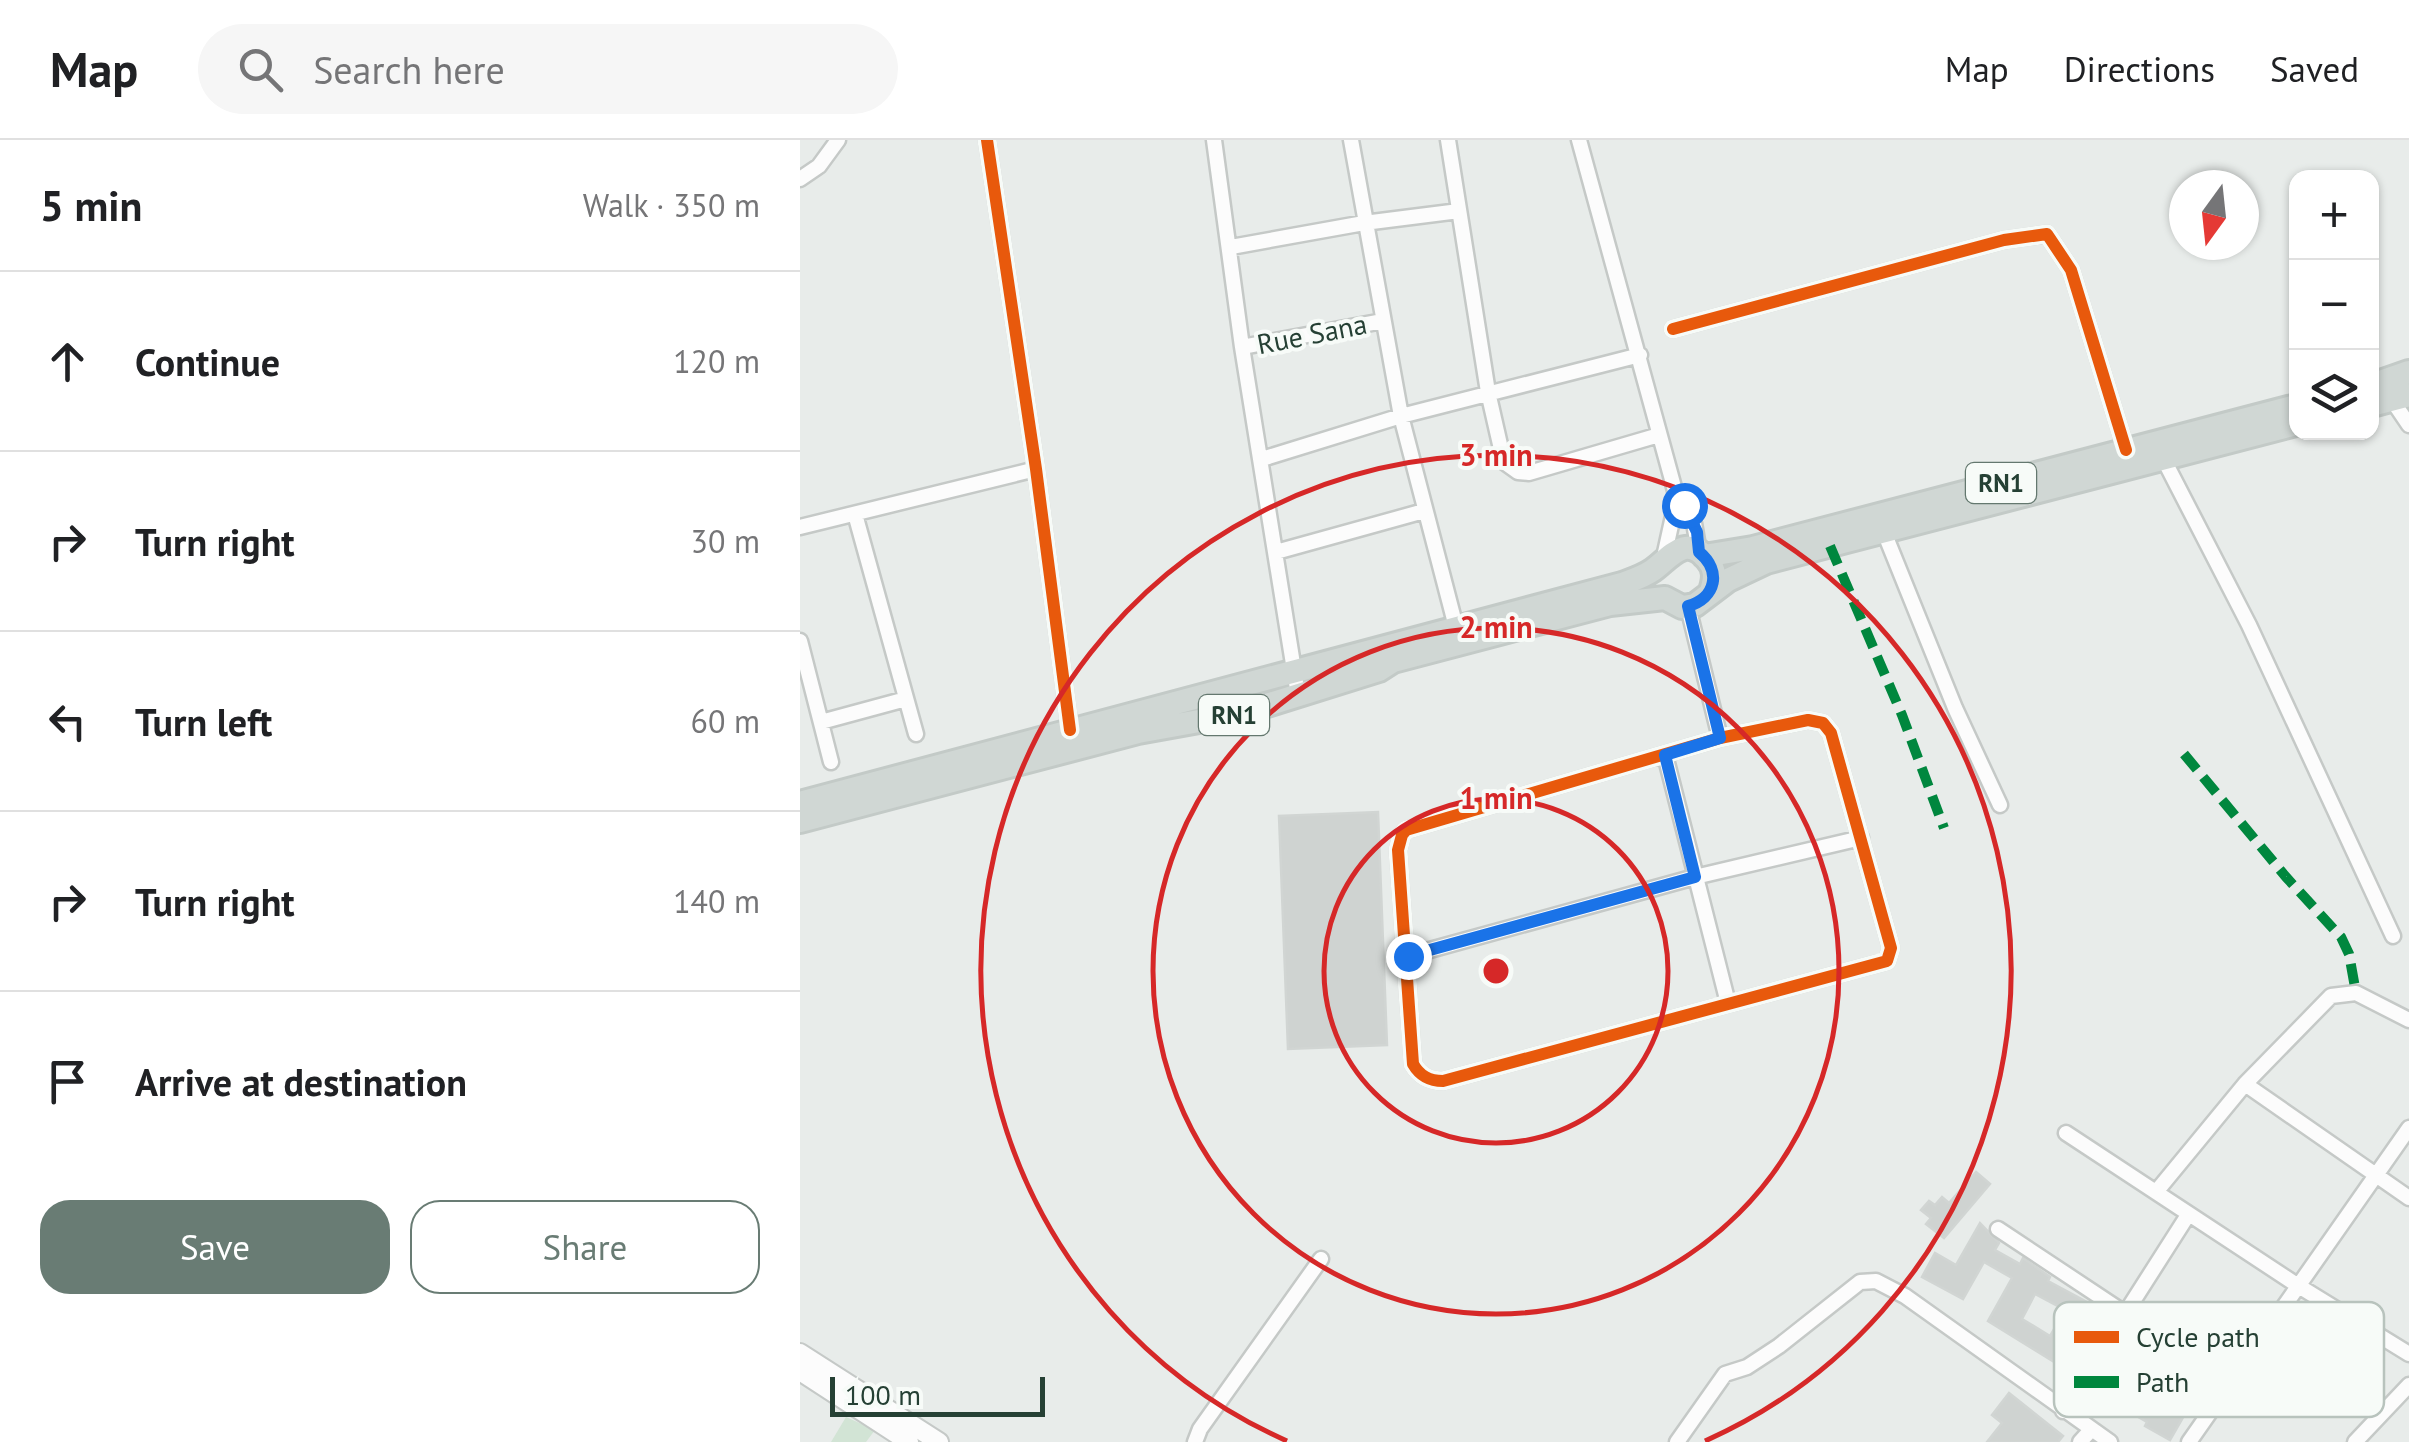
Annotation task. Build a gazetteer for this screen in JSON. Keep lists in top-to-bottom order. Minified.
{"streets":{"main road":["RN1"],"street":["Rue Sana"]},"legend":["Cycle path","Path"],"scale_bar":"100 m","north":"bottom","page":{"header":"Map","search":"Search here","nav":["Map","Directions","Saved"],"heading":["5 min","Walk · 350 m"],"map_buttons":["+","−"],"list":[["Continue","120 m"],["Turn right","30 m"],["Turn left","60 m"],["Turn right","140 m"],"Arrive at destination"],"buttons":["Save","Share"],"scale":"100 m"},"rings":["3 min","2 min","1 min"]}
